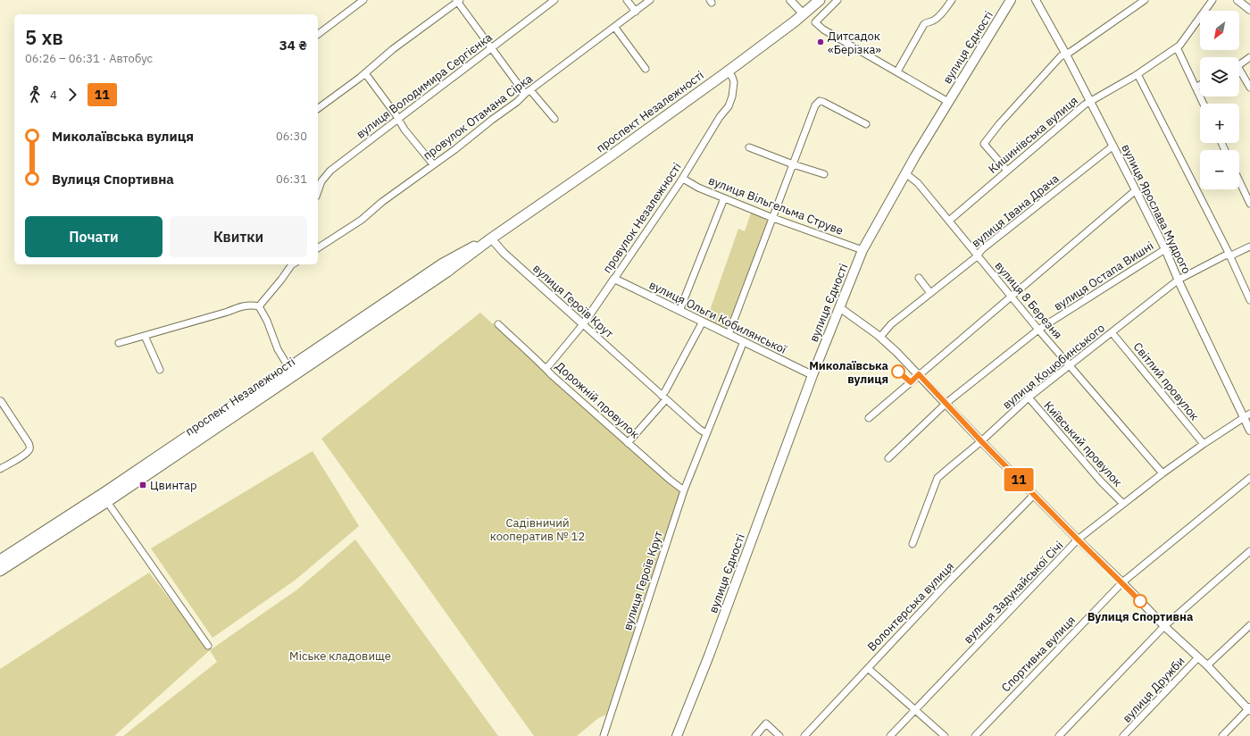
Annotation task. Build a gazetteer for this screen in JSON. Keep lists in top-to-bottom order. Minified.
{"streets":{"main road":["вулиця Єдності","проспект Незалежності"],"street":["вулиця Володимира Сергієнка","провулок Отамана Сірка","Кишинівська вулиця","вулиця Вільгельма Струве","вулиця Ярослава Мудрого","вулиця Івана Драча","провулок Незалежності","вулиця Остапа Вишні","вулиця 8 Березня","вулиця Героїв Крут","вулиця Ольги Кобилянської","вулиця Коцюбинського","Світлий провулок","Дорожній провулок","Київський провулок","вулиця Задунайської Січі","Волонтерська вулиця","Спортивна вулиця","вулиця Дружби"]},"crossings":[["вулиця Єдності","вулиця Вільгельма Струве"],["вулиця Єдності","вулиця 8 Березня"],["вулиця Єдності","вулиця Ольги Кобилянської"],["проспект Незалежності","провулок Незалежності"],["проспект Незалежності","вулиця Героїв Крут"],["Кишинівська вулиця","вулиця Ярослава Мудрого"],["Кишинівська вулиця","вулиця 8 Березня"],["вулиця Вільгельма Струве","провулок Незалежності"],["вулиця Ярослава Мудрого","вулиця Івана Драча"],["вулиця Ярослава Мудрого","вулиця Остапа Вишні"],["вулиця Ярослава Мудрого","вулиця Коцюбинського"],["вулиця Ярослава Мудрого","вулиця Задунайської Січі"],["вулиця Івана Драча","вулиця 8 Березня"],["провулок Незалежності","вулиця Героїв Крут"],["провулок Незалежності","вулиця Ольги Кобилянської"],["провулок Незалежності","Дорожній провулок"],["вулиця Остапа Вишні","вулиця 8 Березня"],["вулиця 8 Березня","вулиця Коцюбинського"],["вулиця 8 Березня","вулиця Задунайської Січі"],["вулиця Героїв Крут","вулиця Ольги Кобилянської"],["вулиця Героїв Крут","Дорожній провулок"],["вулиця Коцюбинського","Світлий провулок"],["вулиця Коцюбинського","Київський провулок"],["Світлий провулок","вулиця Задунайської Січі"],["Київський провулок","вулиця Задунайської Січі"]],"parks":["Садівничий кооператив № 12","Міське кладовище"],"places":{"other":["Дитсадок «Берізка»","Миколаївська вулиця","Вулиця Спортивна"],"transit":["Цвинтар"]},"lines":["bus line 11"],"north":"bottom left","page":{"on_map":"11","map_buttons":["+","−"],"heading":["5 хв","06:26 – 06:31 · Автобус","34 ₴"],"legs":["4","11"],"list":[{"name":"Миколаївська вулиця","value":"06:30"},{"name":"Вулиця Спортивна","value":"06:31"}],"buttons":["Почати","Квитки"]}}
